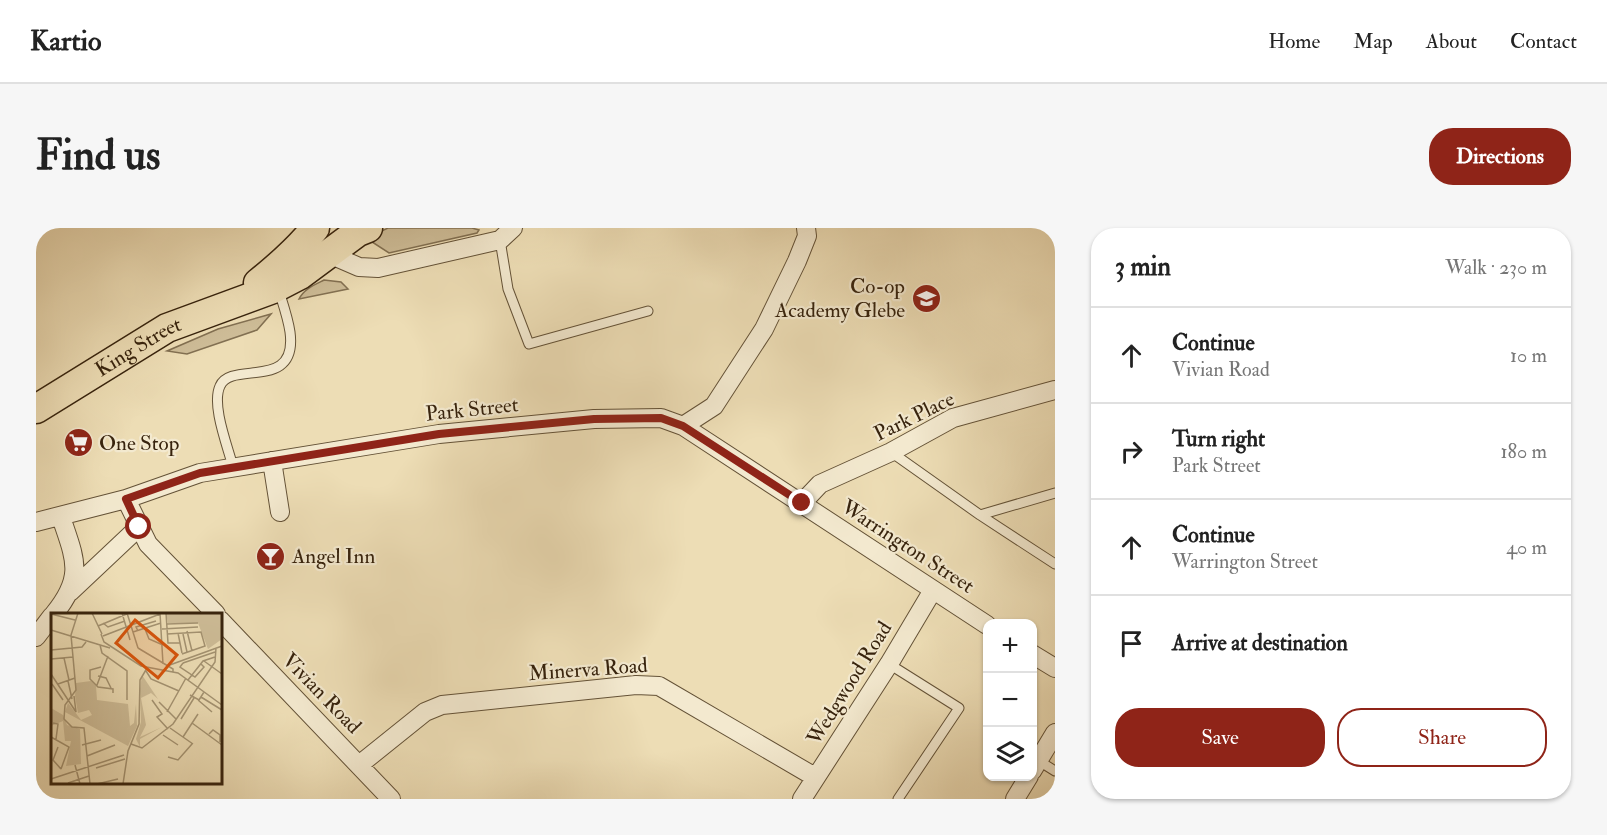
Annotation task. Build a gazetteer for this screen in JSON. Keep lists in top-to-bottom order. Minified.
{"streets":{"main road":["King Street"],"street":["Park Street","Park Place","Warrington Street","Minerva Road","Wedgwood Road","Vivian Road"]},"crossings":[["Park Street","Warrington Street"],["Park Place","Warrington Street"],["Warrington Street","Wedgwood Road"],["Minerva Road","Wedgwood Road"],["Minerva Road","Vivian Road"]],"places":{"school or university":["Co-op Academy Glebe"],"supermarket":["One Stop"],"bar":["Angel Inn"]},"page":{"header":"Kartio","nav":["Home","Map","About","Contact"],"buttons":["Directions",["Save","Share"]],"title":"Find us","heading":["3 min","Walk · 230 m"],"list":[["Continue","Vivian Road","10 m"],["Turn right","Park Street","180 m"],["Continue","Warrington Street","40 m"],"Arrive at destination"],"map_buttons":["+","−"]}}
